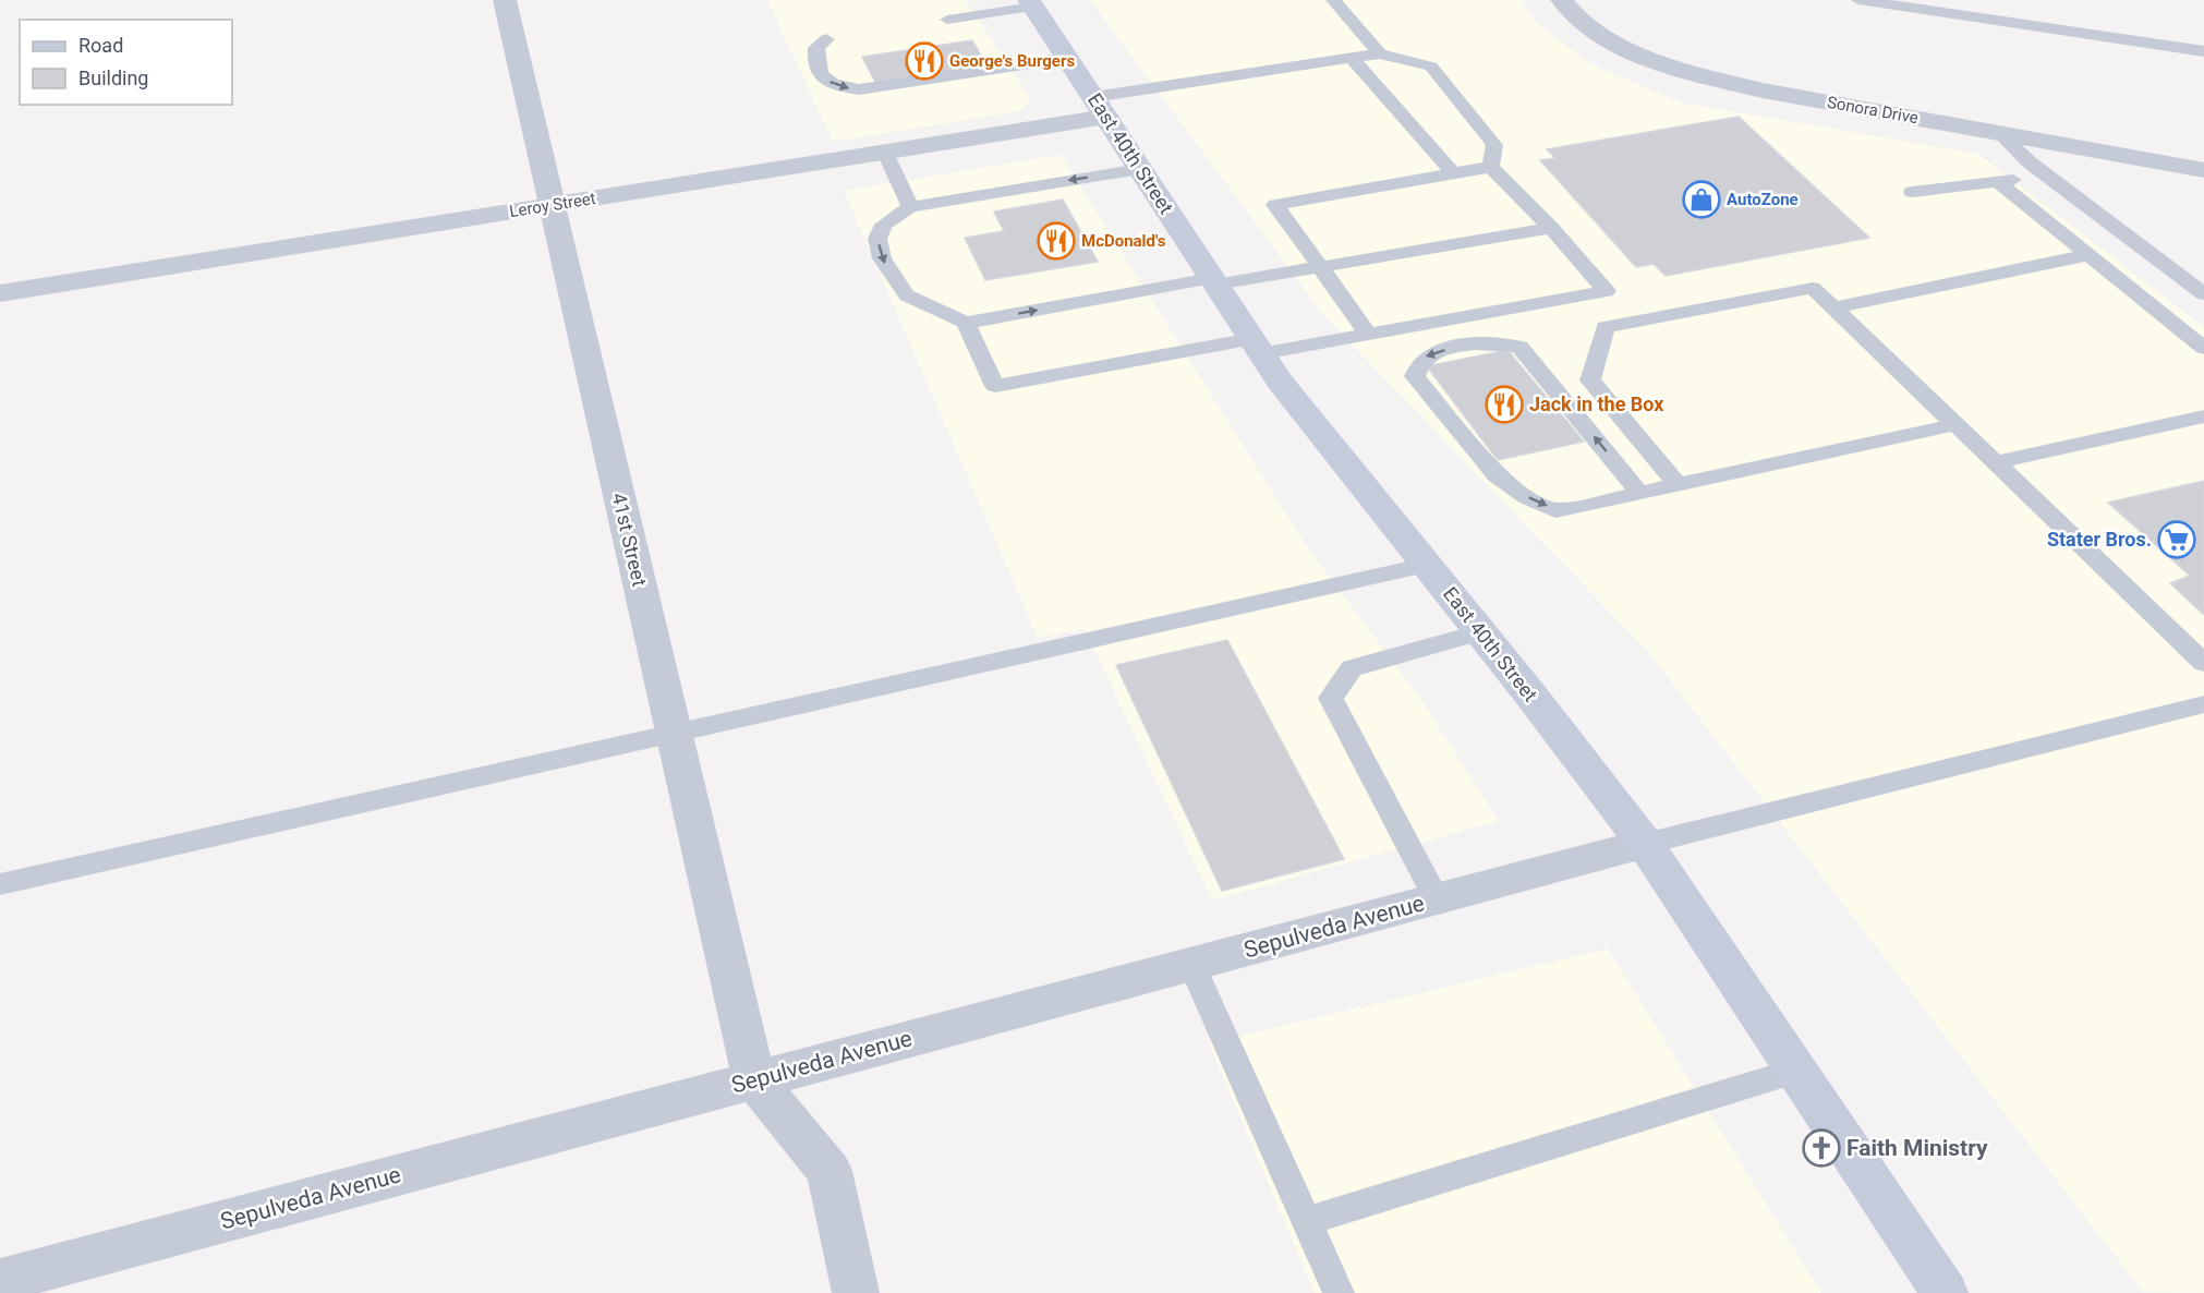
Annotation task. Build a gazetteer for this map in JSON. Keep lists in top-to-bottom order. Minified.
{"streets":{"main road":["East 40th Street"],"street":["Sonora Drive","Leroy Street","41st Street","Sepulveda Avenue"]},"crossings":[["East 40th Street","Leroy Street"],["East 40th Street","Sepulveda Avenue"],["Leroy Street","41st Street"],["41st Street","Sepulveda Avenue"]],"places":{"restaurant":["George's Burgers","McDonald's","Jack in the Box"],"shop":["AutoZone"],"supermarket":["Stater Bros."],"church":["Faith Ministry"]},"legend":["Road","Building"]}
